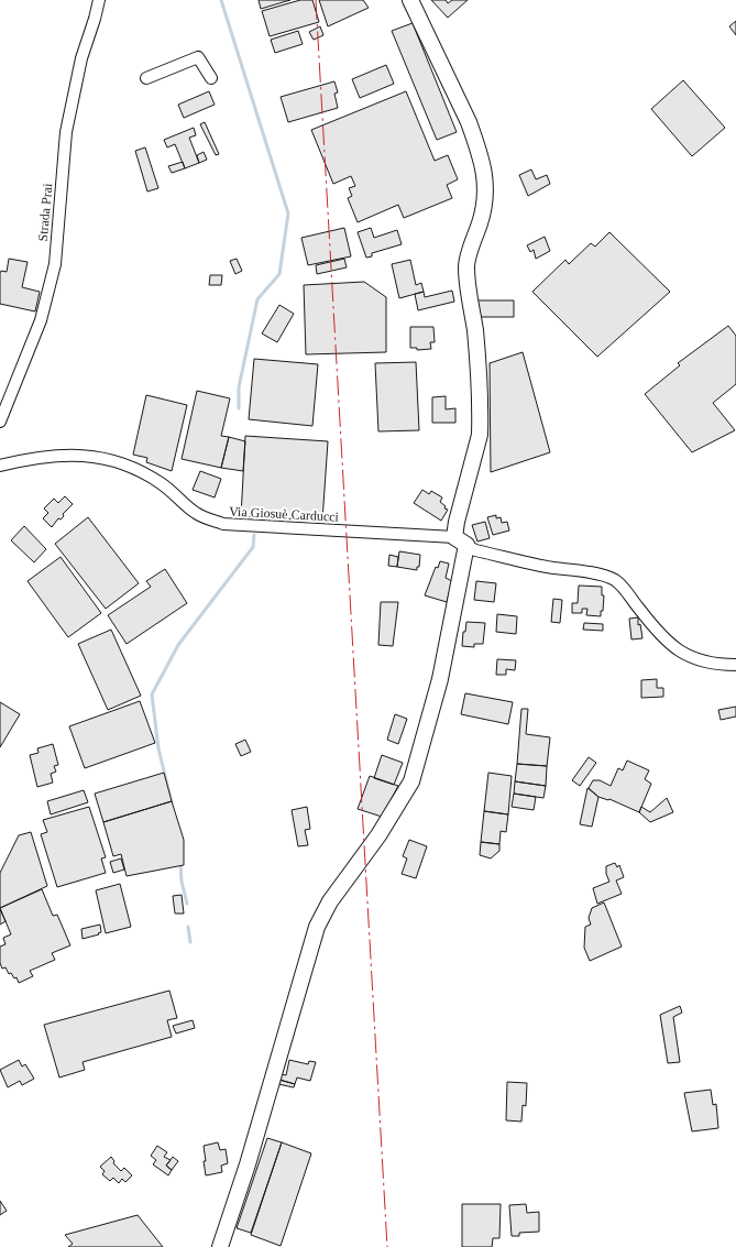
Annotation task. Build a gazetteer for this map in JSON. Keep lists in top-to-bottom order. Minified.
{"streets":{"street":["Strada Prai","Via Giosuè Carducci"]}}
